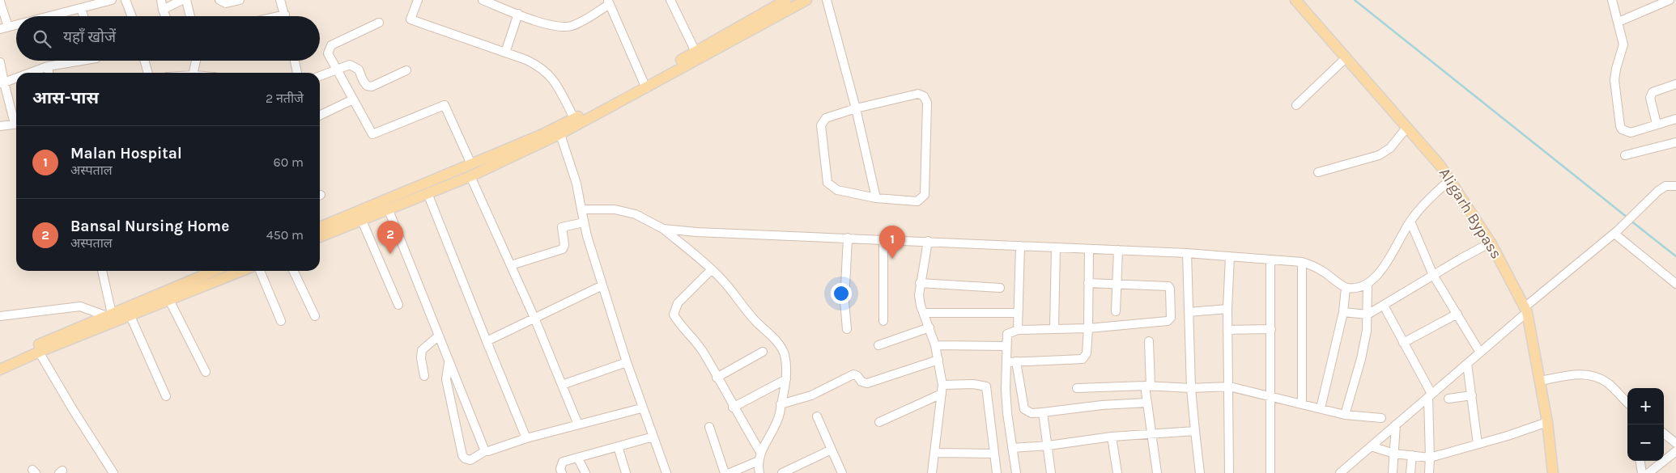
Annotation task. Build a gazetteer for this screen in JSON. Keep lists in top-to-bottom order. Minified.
{"streets":{"main road":["Aligarh Bypass"]},"page":{"search":"यहाँ खोजें","heading":["आस-पास","2 नतीजे"],"list":[{"mark":"1","name":"Malan Hospital","note":"अस्पताल","value":"60 m"},{"mark":"2","name":"Bansal Nursing Home","note":"अस्पताल","value":"450 m"}],"pins":["2","1"],"map_buttons":["+","−"]}}
